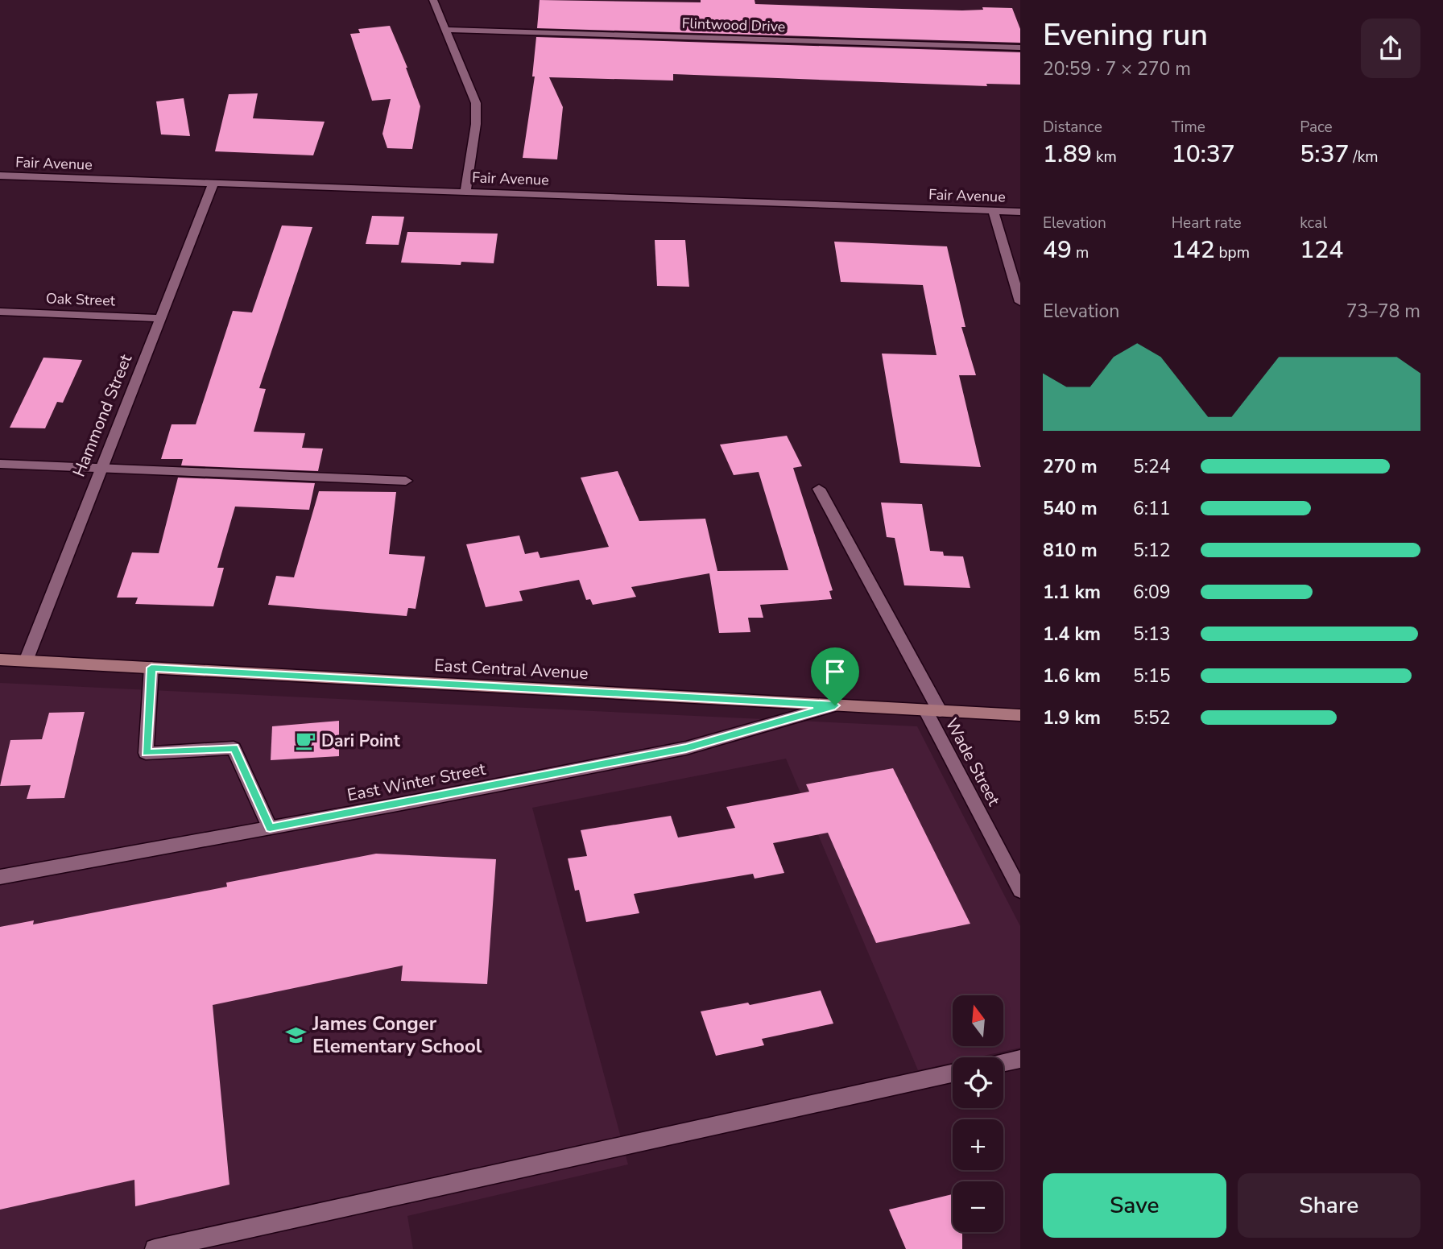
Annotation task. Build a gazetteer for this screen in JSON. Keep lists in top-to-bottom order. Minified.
{"streets":{"main road":["East Central Avenue"],"street":["Flintwood Drive","Fair Avenue","Oak Street","Hammond Street","Wade Street","East Winter Street"]},"crossings":[["Fair Avenue","Hammond Street"],["Oak Street","Hammond Street"],["Hammond Street","East Central Avenue"],["East Central Avenue","Wade Street"],["East Central Avenue","East Winter Street"]],"places":{"cafe":["Dari Point"],"school or university":["James Conger Elementary School"]},"north":"top","page":{"heading":["Evening run","20:59 · 7 × 270 m"],"stats":[["Distance","1.89 km"],["Time","10:37"],["Pace","5:37 /km"],["Elevation","49 m"],["Heart rate","142 bpm"],["kcal","124"]],"chart":["Elevation","73–78 m"],"list":[{"name":"270 m","note":"5:24"},{"name":"540 m","note":"6:11"},{"name":"810 m","note":"5:12"},{"name":"1.1 km","note":"6:09"},{"name":"1.4 km","note":"5:13"},{"name":"1.6 km","note":"5:15"},{"name":"1.9 km","note":"5:52"}],"map_buttons":["+","−"],"buttons":["Save","Share"]}}
